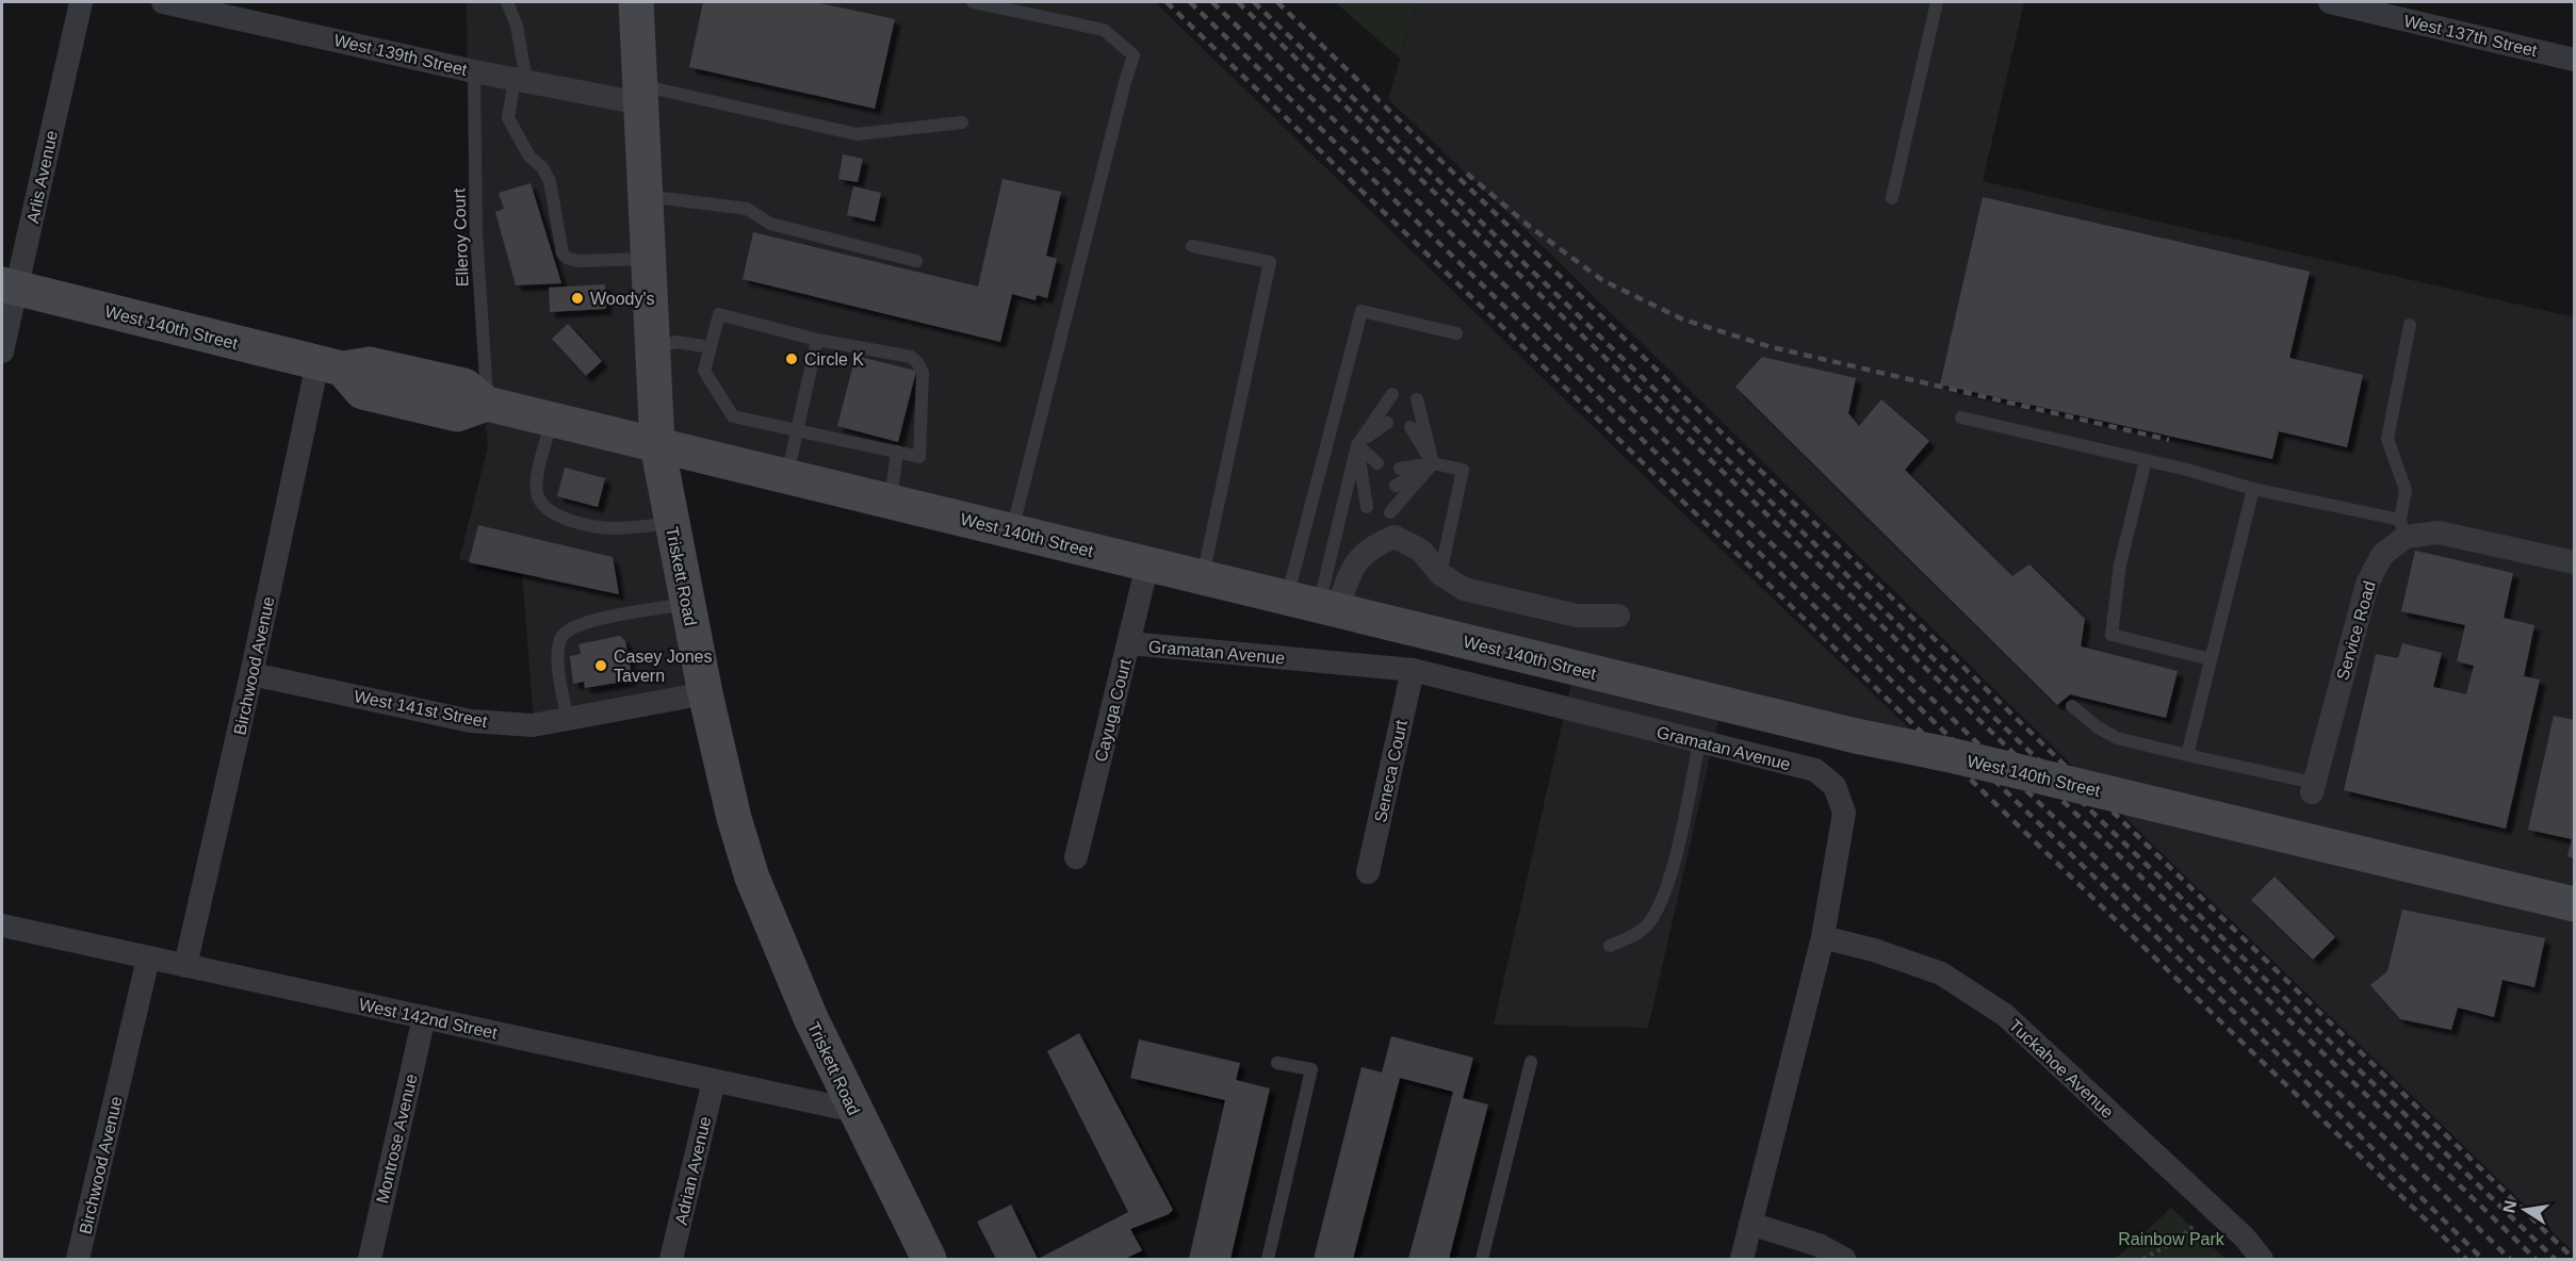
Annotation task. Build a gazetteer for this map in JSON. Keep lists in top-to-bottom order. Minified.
{"streets":{"main road":["West 140th Street","Triskett Road"],"street":["West 137th Street","West 139th Street","Arlis Avenue","Service Road","Gramatan Avenue","Birchwood Avenue","West 141st Street","Cayuga Court","Seneca Court","West 142nd Street","Tuckahoe Avenue","Montrose Avenue","Adrian Avenue"],"lane":["Elleroy Court"]},"crossings":[["West 139th Street","Elleroy Court"],["West 139th Street","Triskett Road"],["Arlis Avenue","West 140th Street"],["Elleroy Court","West 140th Street"],["West 140th Street","Triskett Road"],["West 140th Street","Birchwood Avenue"],["West 140th Street","Cayuga Court"],["Triskett Road","West 141st Street"],["Triskett Road","West 142nd Street"],["Gramatan Avenue","Cayuga Court"],["Gramatan Avenue","Seneca Court"],["Gramatan Avenue","Tuckahoe Avenue"],["Birchwood Avenue","West 141st Street"],["Birchwood Avenue","West 142nd Street"],["West 142nd Street","Montrose Avenue"],["West 142nd Street","Adrian Avenue"]],"parks":["Rainbow Park"],"places":["Woody's","Circle K","Casey Jones Tavern"],"north":"left"}
